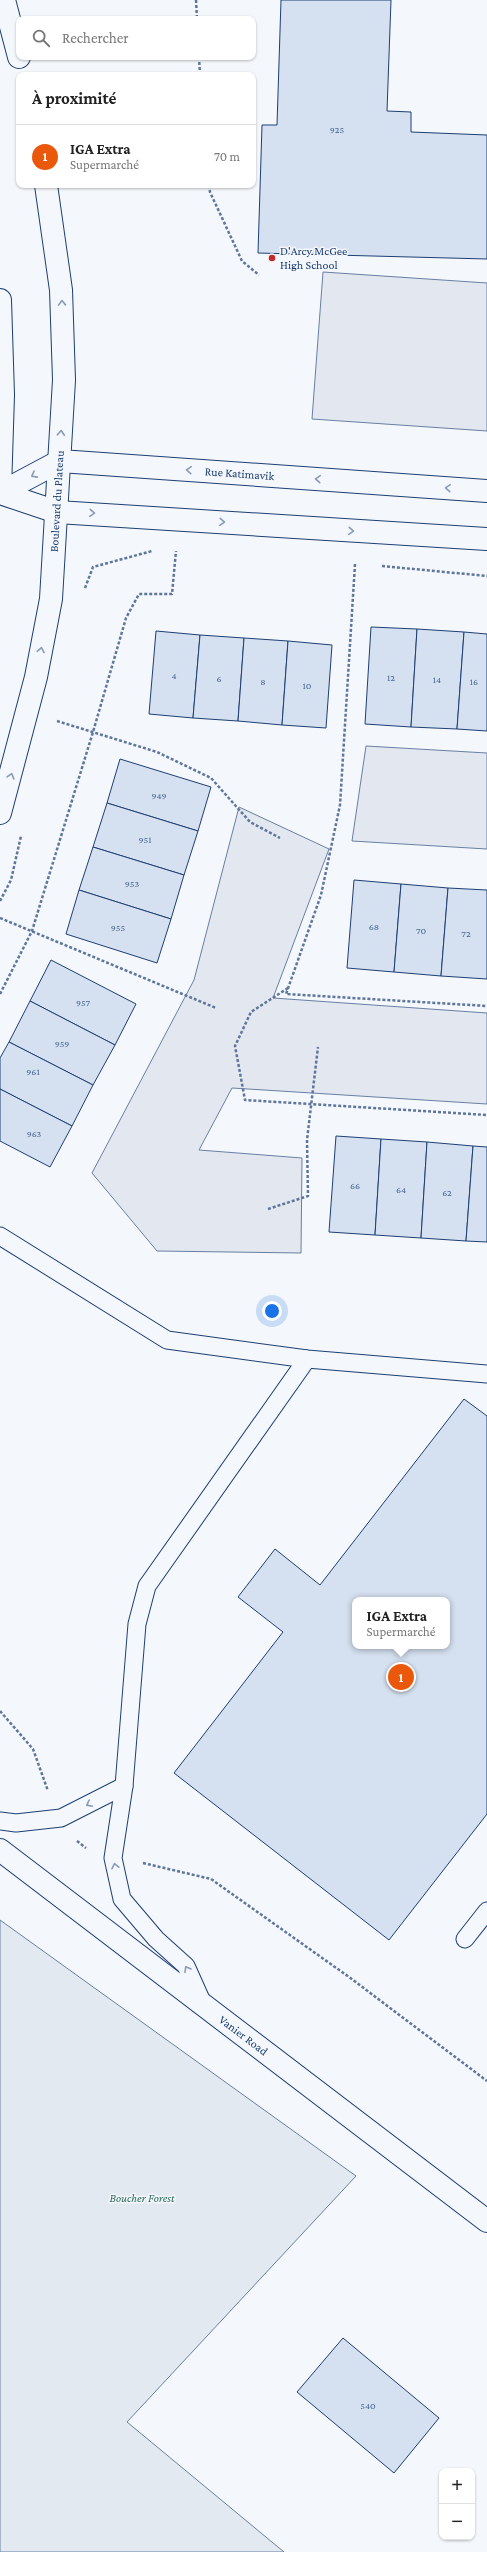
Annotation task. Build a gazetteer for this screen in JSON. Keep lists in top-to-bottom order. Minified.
{"streets":{"main road":["Rue Katimavik","Boulevard du Plateau","Vanier Road"]},"crossings":[["Rue Katimavik","Boulevard du Plateau"]],"one_way":["Boulevard du Plateau"],"parks":["Boucher Forest"],"places":["D'Arcy McGee High School"],"house_numbers":["925","4","12","6","14","8","16","10","949","951","953","68","955","70","72","957","959","961","963","66","64","62","540"],"page":{"search":"Rechercher","heading":"À proximité","list":[{"mark":"1","name":"IGA Extra","note":"Supermarché","value":"70 m"}],"popup":["IGA Extra","Supermarché"],"pins":"1","map_buttons":["+","−"]}}
